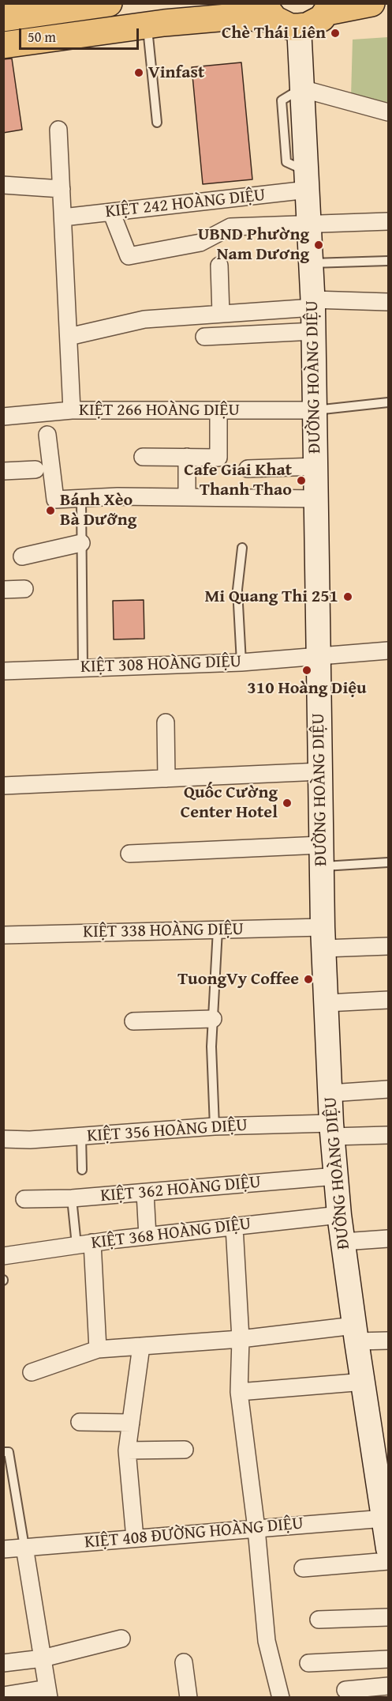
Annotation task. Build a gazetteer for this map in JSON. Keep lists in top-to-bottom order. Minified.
{"streets":{"main road":["ĐƯỜNG HOÀNG DIỆU"],"street":["KIỆT 242 HOÀNG DIỆU","KIỆT 266 HOÀNG DIỆU","KIỆT 308 HOÀNG DIỆU","KIỆT 338 HOÀNG DIỆU","KIỆT 356 HOÀNG DIỆU","KIỆT 362 HOÀNG DIỆU","KIỆT 368 HOÀNG DIỆU","KIỆT 408 ĐƯỜNG HOÀNG DIỆU"]},"crossings":[["KIỆT 242 HOÀNG DIỆU","ĐƯỜNG HOÀNG DIỆU"],["ĐƯỜNG HOÀNG DIỆU","KIỆT 266 HOÀNG DIỆU"],["ĐƯỜNG HOÀNG DIỆU","KIỆT 308 HOÀNG DIỆU"],["ĐƯỜNG HOÀNG DIỆU","KIỆT 338 HOÀNG DIỆU"],["ĐƯỜNG HOÀNG DIỆU","KIỆT 356 HOÀNG DIỆU"],["ĐƯỜNG HOÀNG DIỆU","KIỆT 362 HOÀNG DIỆU"],["ĐƯỜNG HOÀNG DIỆU","KIỆT 368 HOÀNG DIỆU"],["ĐƯỜNG HOÀNG DIỆU","KIỆT 408 ĐƯỜNG HOÀNG DIỆU"]],"places":["Chè Thái Liên","Vinfast","UBND Phường Nam Dương","Cafe Giai Khat Thanh Thao","Bánh Xèo Bà Dưỡng","Mi Quang Thi 251","310 Hoàng Diệu","Quốc Cường Center Hotel","TuongVy Coffee"],"scale_bar":"50 m"}
